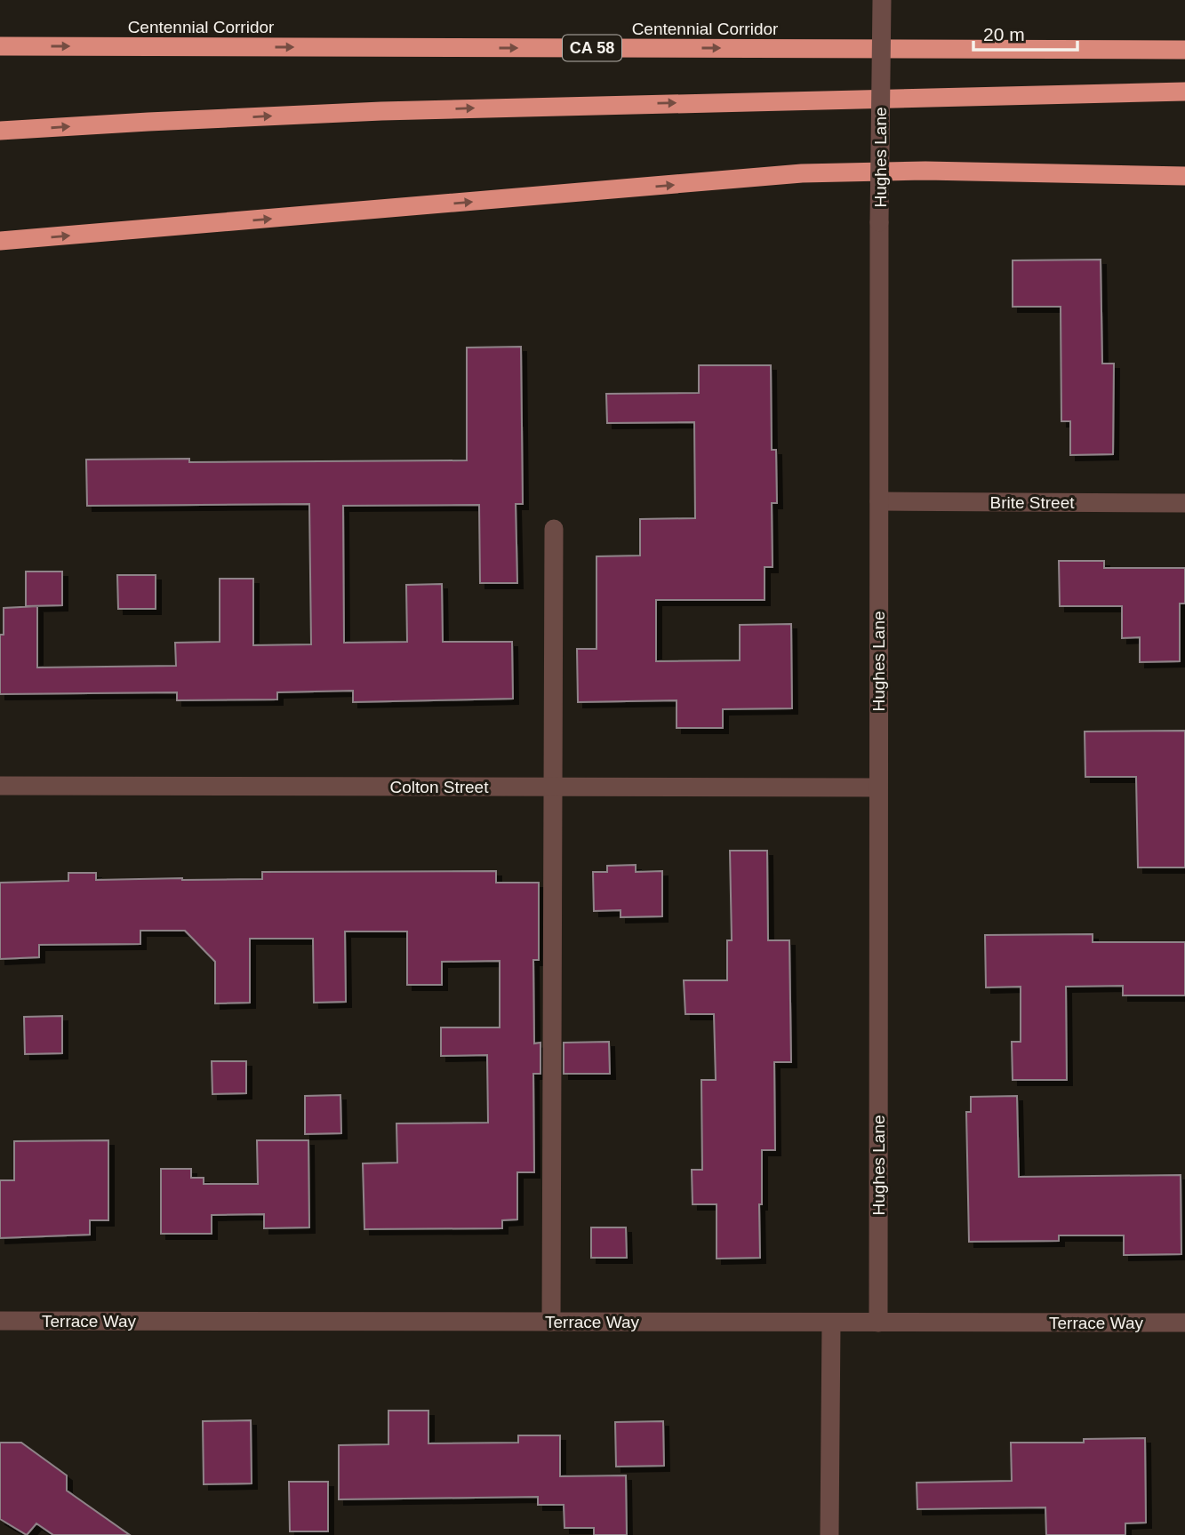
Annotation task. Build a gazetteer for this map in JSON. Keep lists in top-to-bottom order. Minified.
{"streets":{"highway":["Centennial Corridor","CA 58"],"street":["Hughes Lane","Brite Street","Colton Street","Terrace Way"]},"crossings":[["Hughes Lane","Brite Street"],["Hughes Lane","Colton Street"],["Hughes Lane","Terrace Way"]],"scale_bar":"20 m"}
